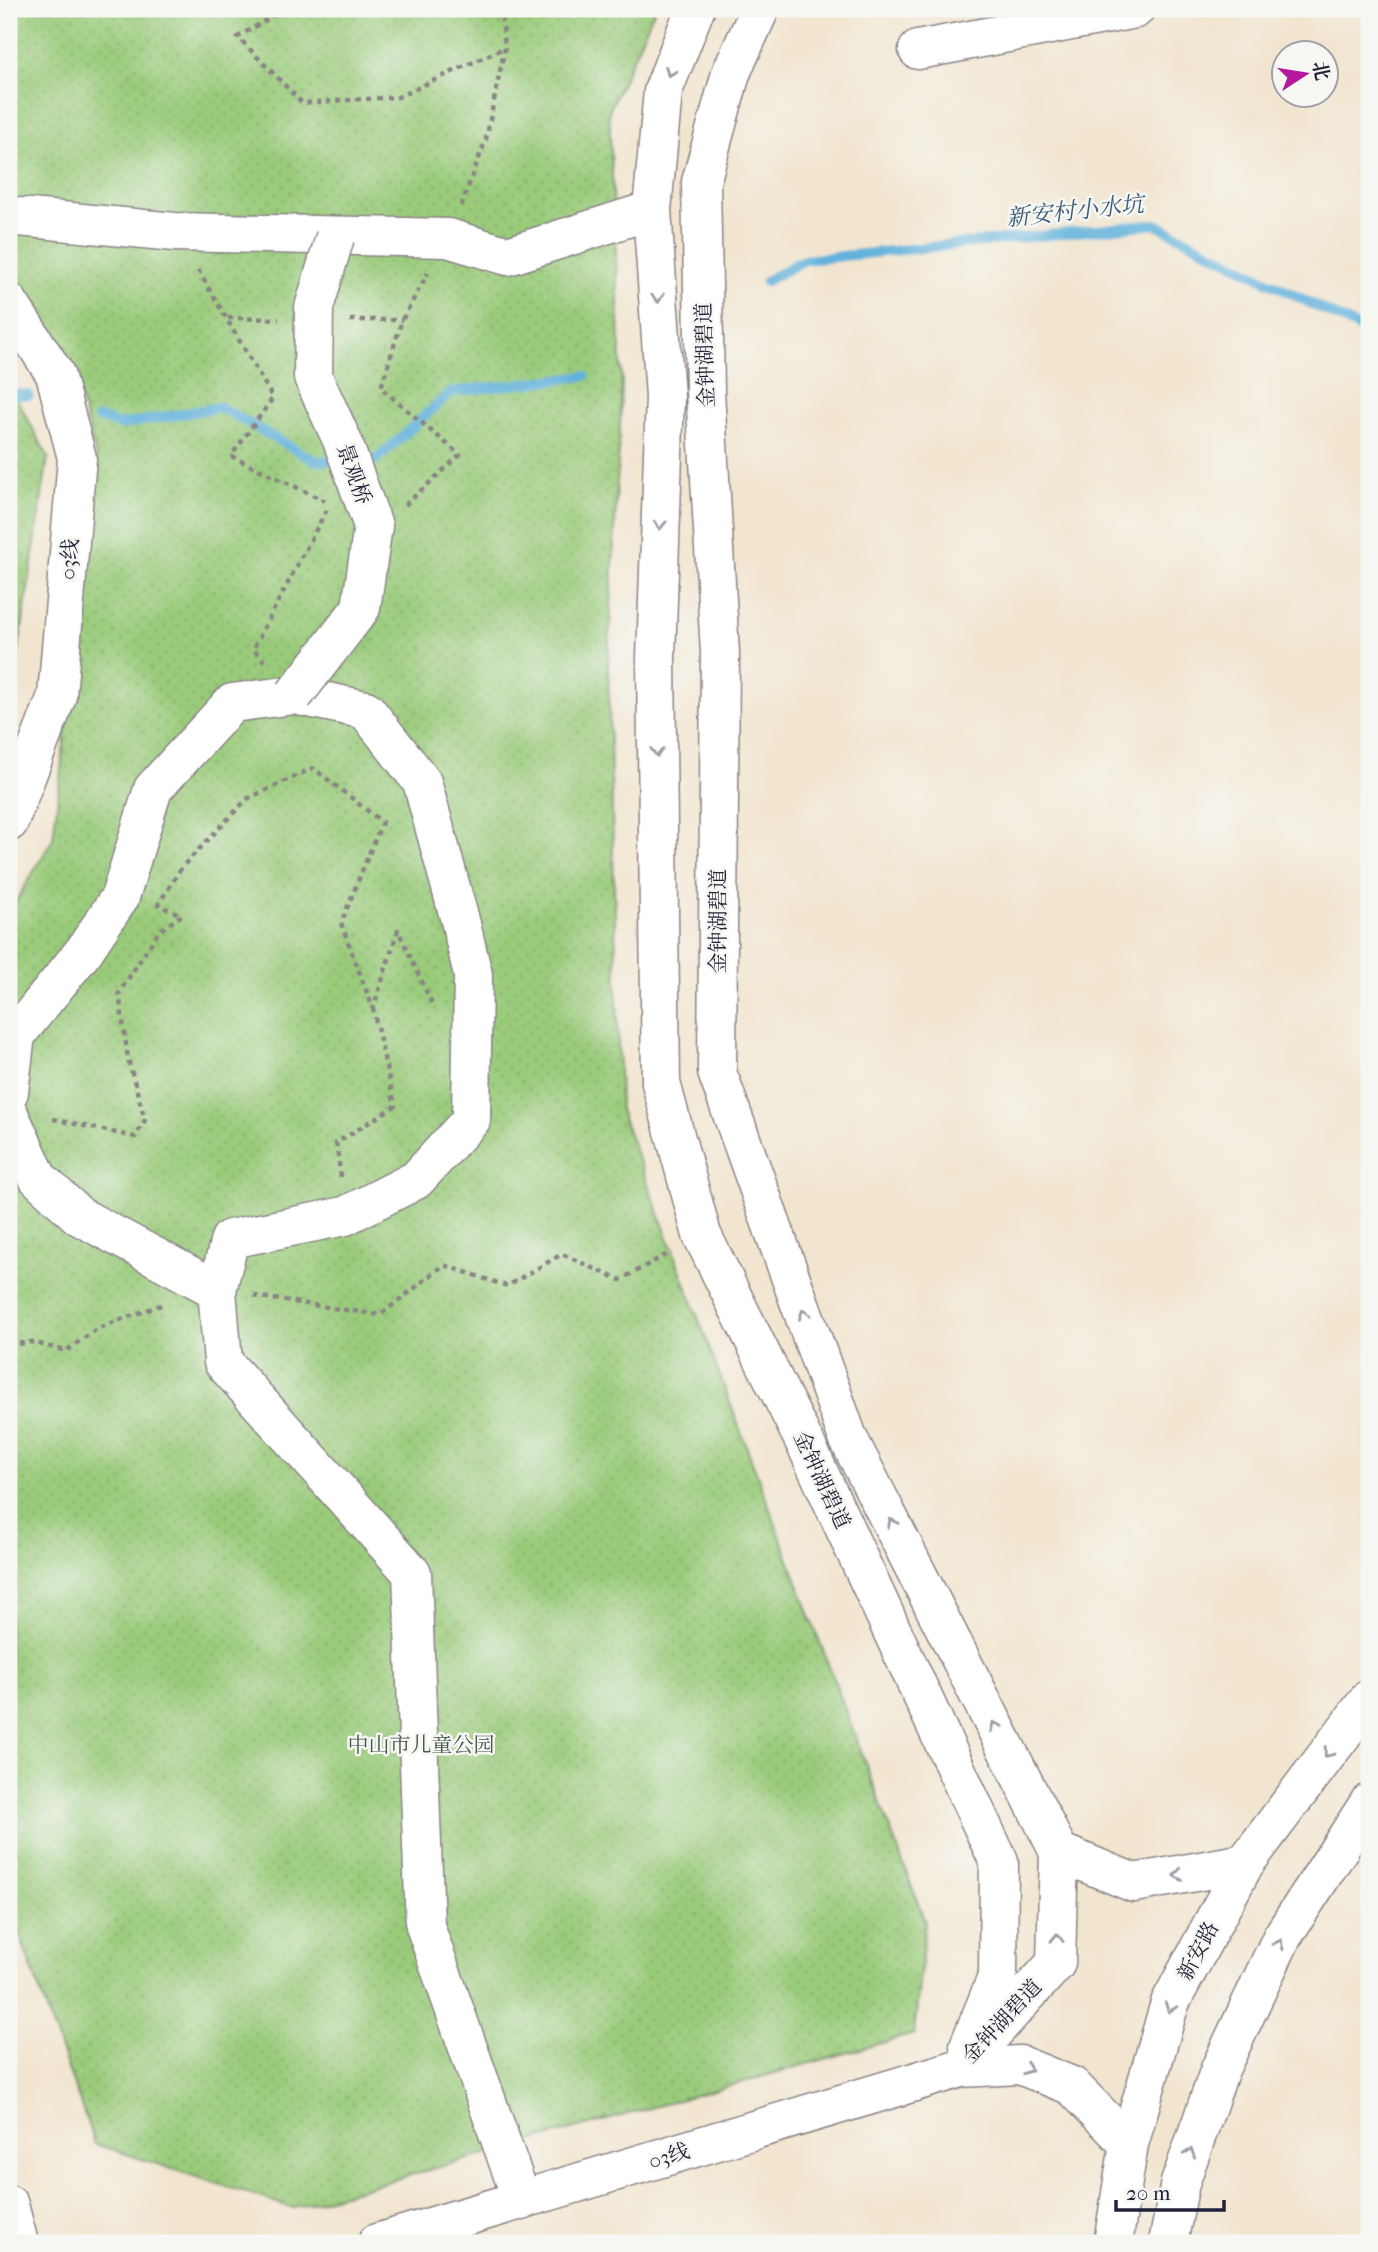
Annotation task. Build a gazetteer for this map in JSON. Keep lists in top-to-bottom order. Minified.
{"streets":{"street":["金钟湖碧道","景观桥","03线","新安路"]},"crossings":[["金钟湖碧道","03线"],["03线","新安路"]],"water":["新安村小水坑"],"parks":["中山市儿童公园"],"scale_bar":"20 m","north":"right"}
